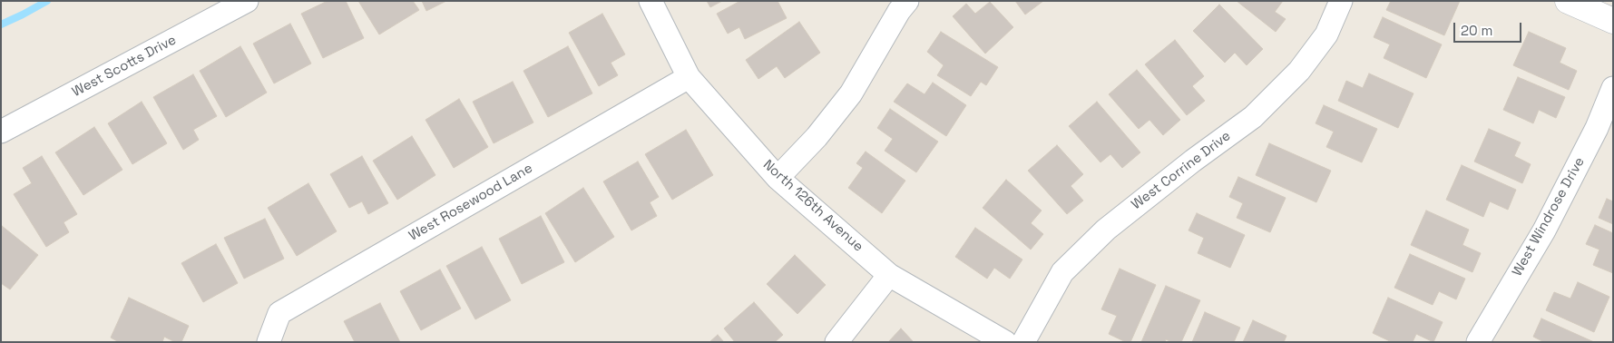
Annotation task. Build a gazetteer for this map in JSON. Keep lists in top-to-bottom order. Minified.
{"streets":{"street":["West Scotts Drive","West Corrine Drive","West Rosewood Lane","North 126th Avenue","West Windrose Drive"]},"crossings":[["West Rosewood Lane","North 126th Avenue"]],"scale_bar":"20 m"}
